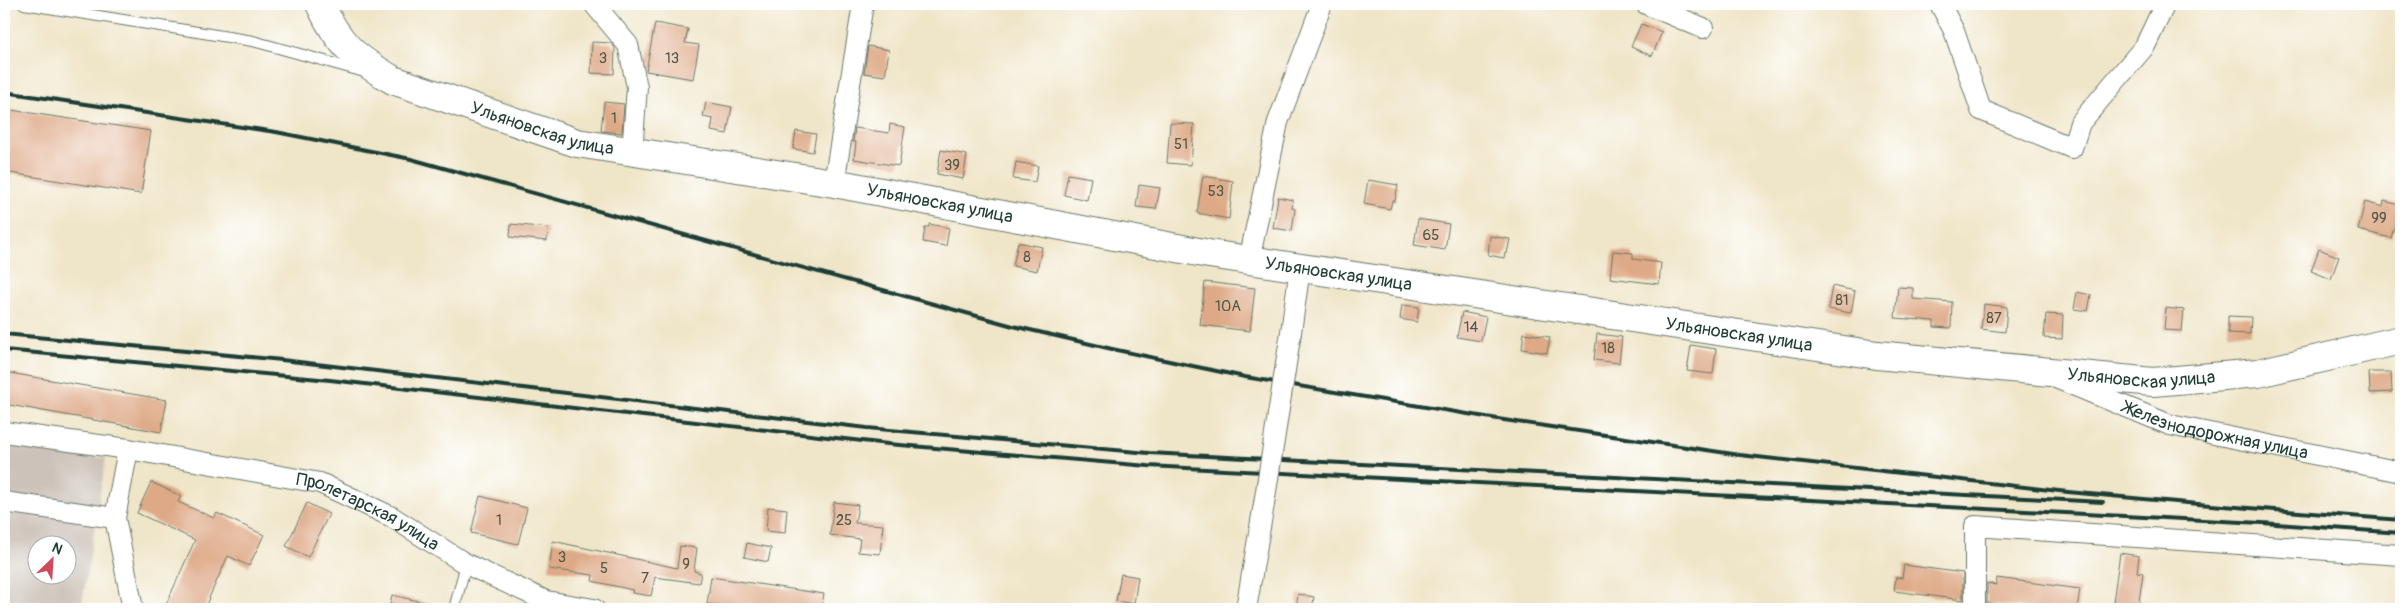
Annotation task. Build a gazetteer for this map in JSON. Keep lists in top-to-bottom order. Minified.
{"streets":{"main road":["Ульяновская улица"],"street":["Железнодорожная улица","Пролетарская улица"]},"crossings":[["Ульяновская улица","Железнодорожная улица"]],"house_numbers":["3","13","1","51","39","53","99","65","8","81","10А","87","14","18","1","25","3","9","5","7"],"north":"top right"}
